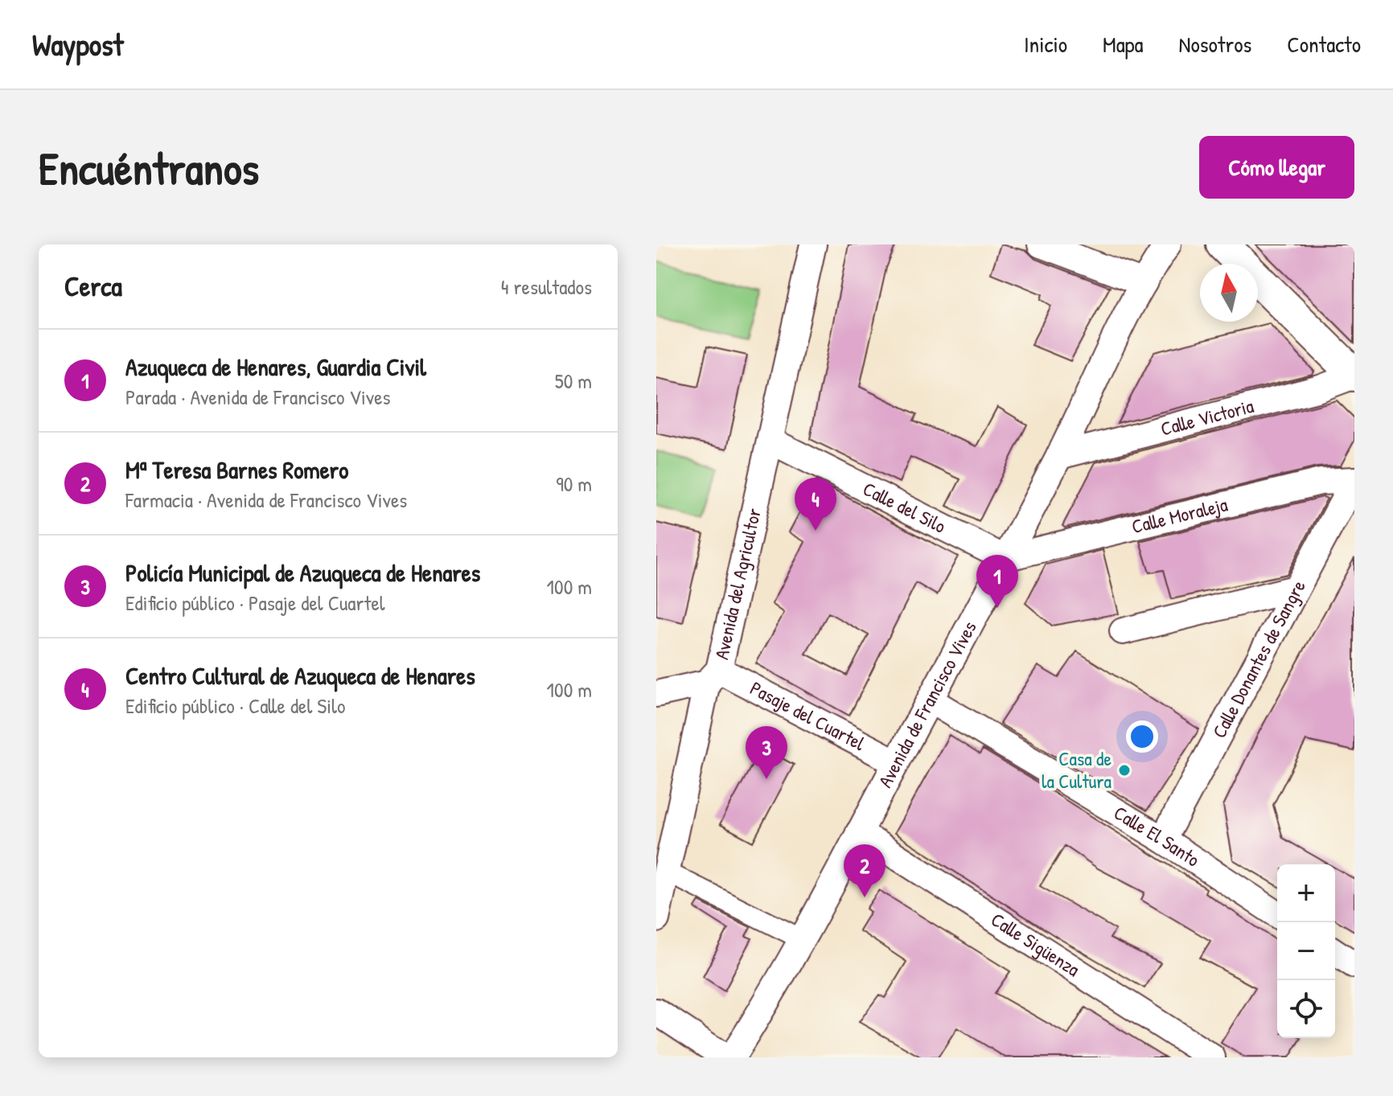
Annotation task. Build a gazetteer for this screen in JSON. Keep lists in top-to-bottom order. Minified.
{"streets":{"street":["Calle Victoria","Calle del Silo","Calle Moraleja","Avenida del Agricultor","Calle Donantes de Sangre","Avenida de Francisco Vives","Pasaje del Cuartel","Calle El Santo","Calle Sigüenza"]},"crossings":[["Calle Victoria","Avenida de Francisco Vives"],["Calle del Silo","Calle Moraleja"],["Calle del Silo","Avenida del Agricultor"],["Calle del Silo","Avenida de Francisco Vives"],["Calle Moraleja","Calle Donantes de Sangre"],["Calle Moraleja","Avenida de Francisco Vives"],["Avenida del Agricultor","Pasaje del Cuartel"],["Calle Donantes de Sangre","Calle El Santo"],["Avenida de Francisco Vives","Pasaje del Cuartel"],["Avenida de Francisco Vives","Calle El Santo"],["Avenida de Francisco Vives","Calle Sigüenza"]],"places":["Casa de la Cultura"],"north":"top","page":{"header":"Waypost","nav":["Inicio","Mapa","Nosotros","Contacto"],"buttons":"Cómo llegar","title":"Encuéntranos","heading":["Cerca","4 resultados"],"list":[{"mark":"1","name":"Azuqueca de Henares, Guardia Civil","note":"Parada · Avenida de Francisco Vives","value":"50 m"},{"mark":"2","name":"Mª Teresa Barnes Romero","note":"Farmacia · Avenida de Francisco Vives","value":"90 m"},{"mark":"3","name":"Policía Municipal de Azuqueca de Henares","note":"Edificio público · Pasaje del Cuartel","value":"100 m"},{"mark":"4","name":"Centro Cultural de Azuqueca de Henares","note":"Edificio público · Calle del Silo","value":"100 m"}],"pins":["4","1","3","2"],"map_buttons":["+","−"]}}
